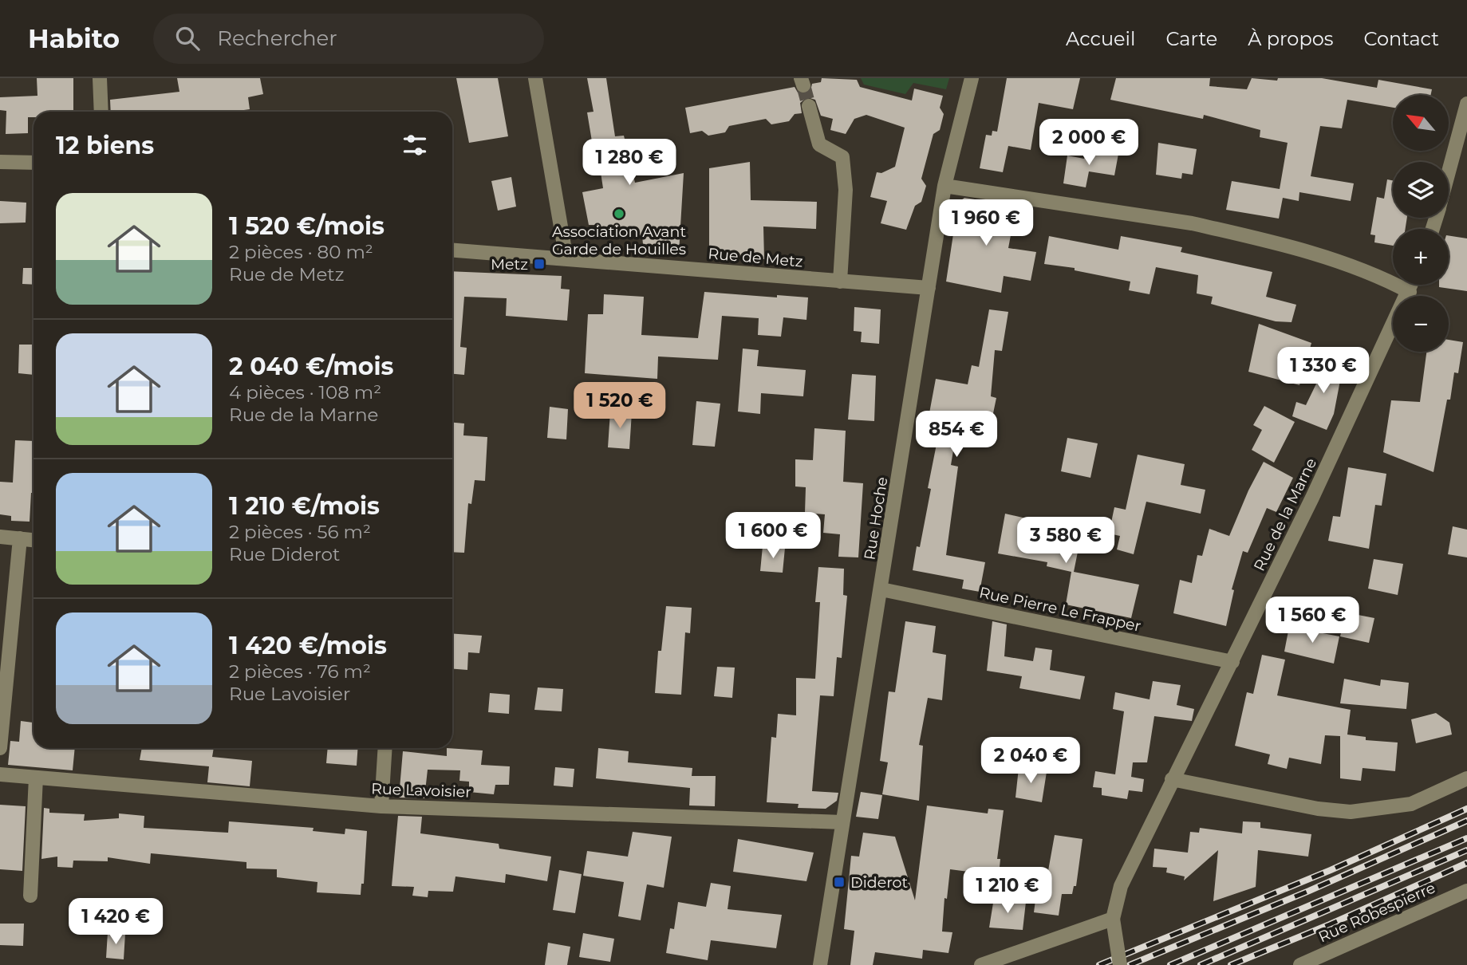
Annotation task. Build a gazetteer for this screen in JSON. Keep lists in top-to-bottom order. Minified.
{"streets":{"street":["Rue de Metz","Rue de la Marne","Rue Hoche","Rue Pierre Le Frapper","Rue Lavoisier","Rue Robespierre"]},"crossings":[["Rue de Metz","Rue Hoche"],["Rue de la Marne","Rue Pierre Le Frapper"],["Rue Hoche","Rue Pierre Le Frapper"],["Rue Hoche","Rue Lavoisier"]],"places":{"other":["Association Avant Garde de Houilles"],"transit":["Metz","Diderot"]},"north":"top left","page":{"header":"Habito","search":"Rechercher","nav":["Accueil","Carte","À propos","Contact"],"map_buttons":["+","−"],"heading":"12 biens","price":["2 000 €","1 280 €","1 960 €","1 330 €","1 520 €","854 €","1 600 €","3 580 €","1 560 €","2 040 €","1 210 €","1 420 €"],"list":[{"name":"1 520 €/mois","note":"2 pièces · 80 m² · Rue de Metz"},{"name":"2 040 €/mois","note":"4 pièces · 108 m² · Rue de la Marne"},{"name":"1 210 €/mois","note":"2 pièces · 56 m² · Rue Diderot"},{"name":"1 420 €/mois","note":"2 pièces · 76 m² · Rue Lavoisier"}]}}
